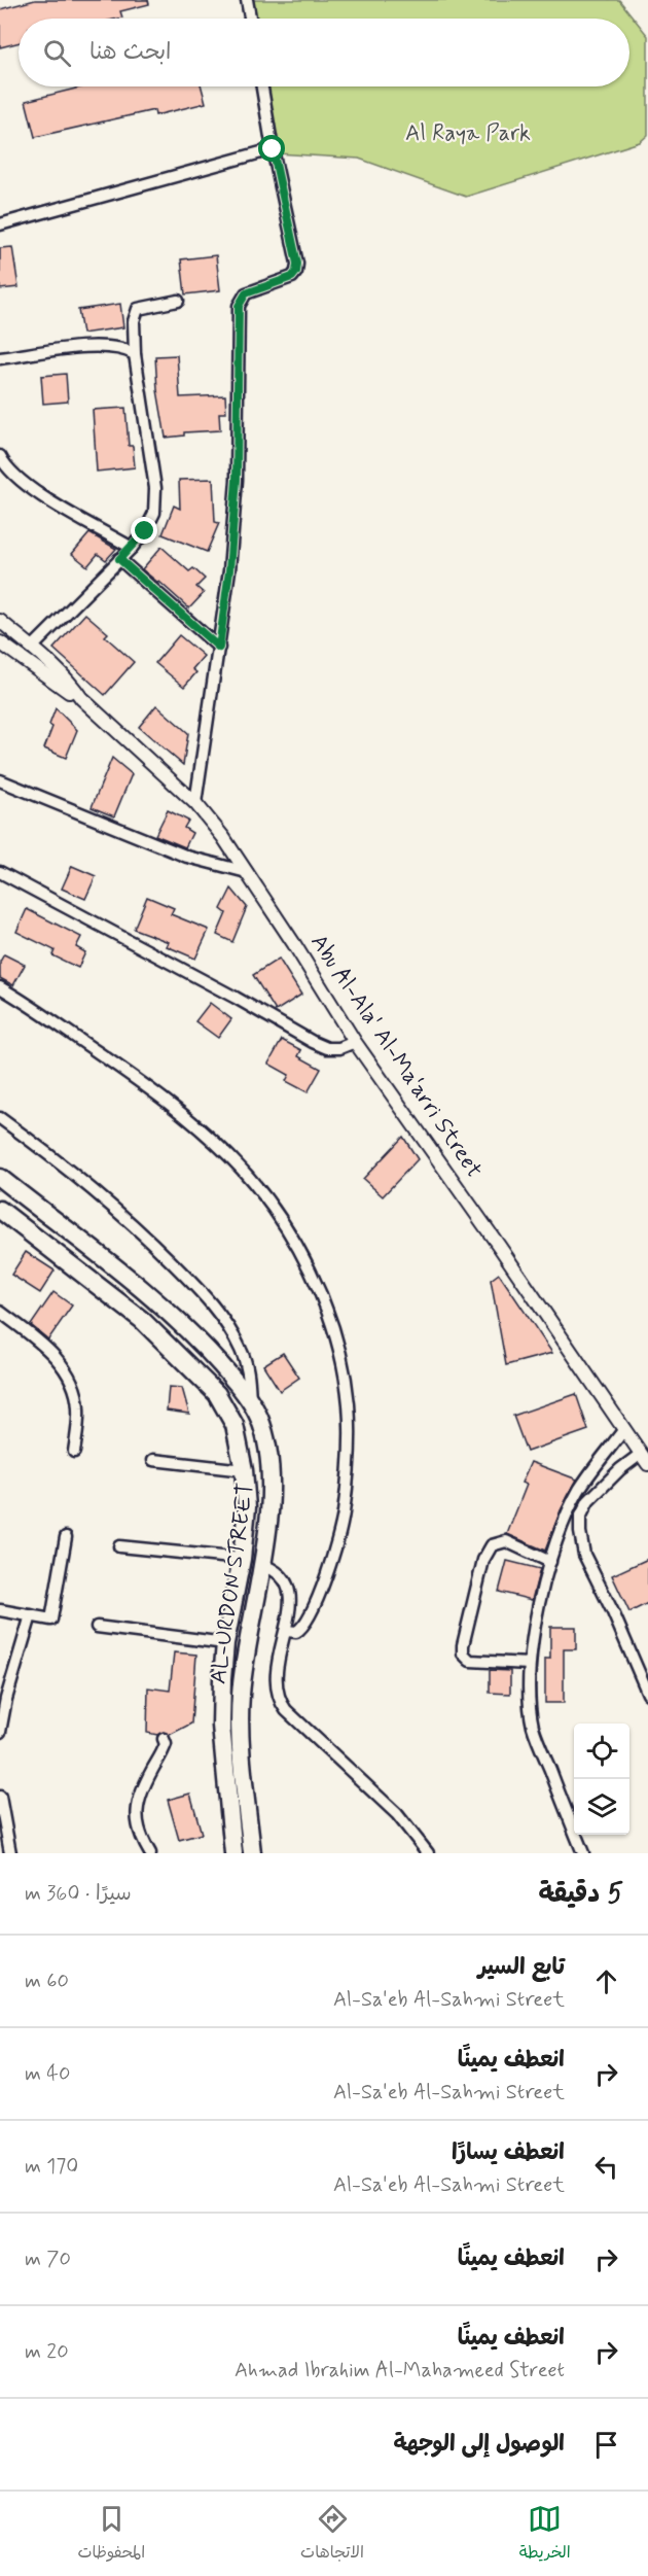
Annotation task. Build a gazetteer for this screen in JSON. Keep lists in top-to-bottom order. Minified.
{"streets":{"highway":["AL-URDON STREET"],"street":["Abu Al-Ala' Al-Maʻarri Street"]},"parks":["Al Raya Park"],"page":{"search":"ابحث هنا","heading":["5 دقيقة","سيرًا · 360 m"],"list":[["تابع السير","Al-Sa'eb Al-Sahmi Street","60 m"],["انعطف يمينًا","Al-Sa'eb Al-Sahmi Street","40 m"],["انعطف يسارًا","Al-Sa'eb Al-Sahmi Street","170 m"],["انعطف يمينًا","70 m"],["انعطف يمينًا","Ahmad Ibrahim Al-Mahameed Street","20 m"],"الوصول إلى الوجهة"],"nav":["الخريطة","الاتجاهات","المحفوظات"]}}
